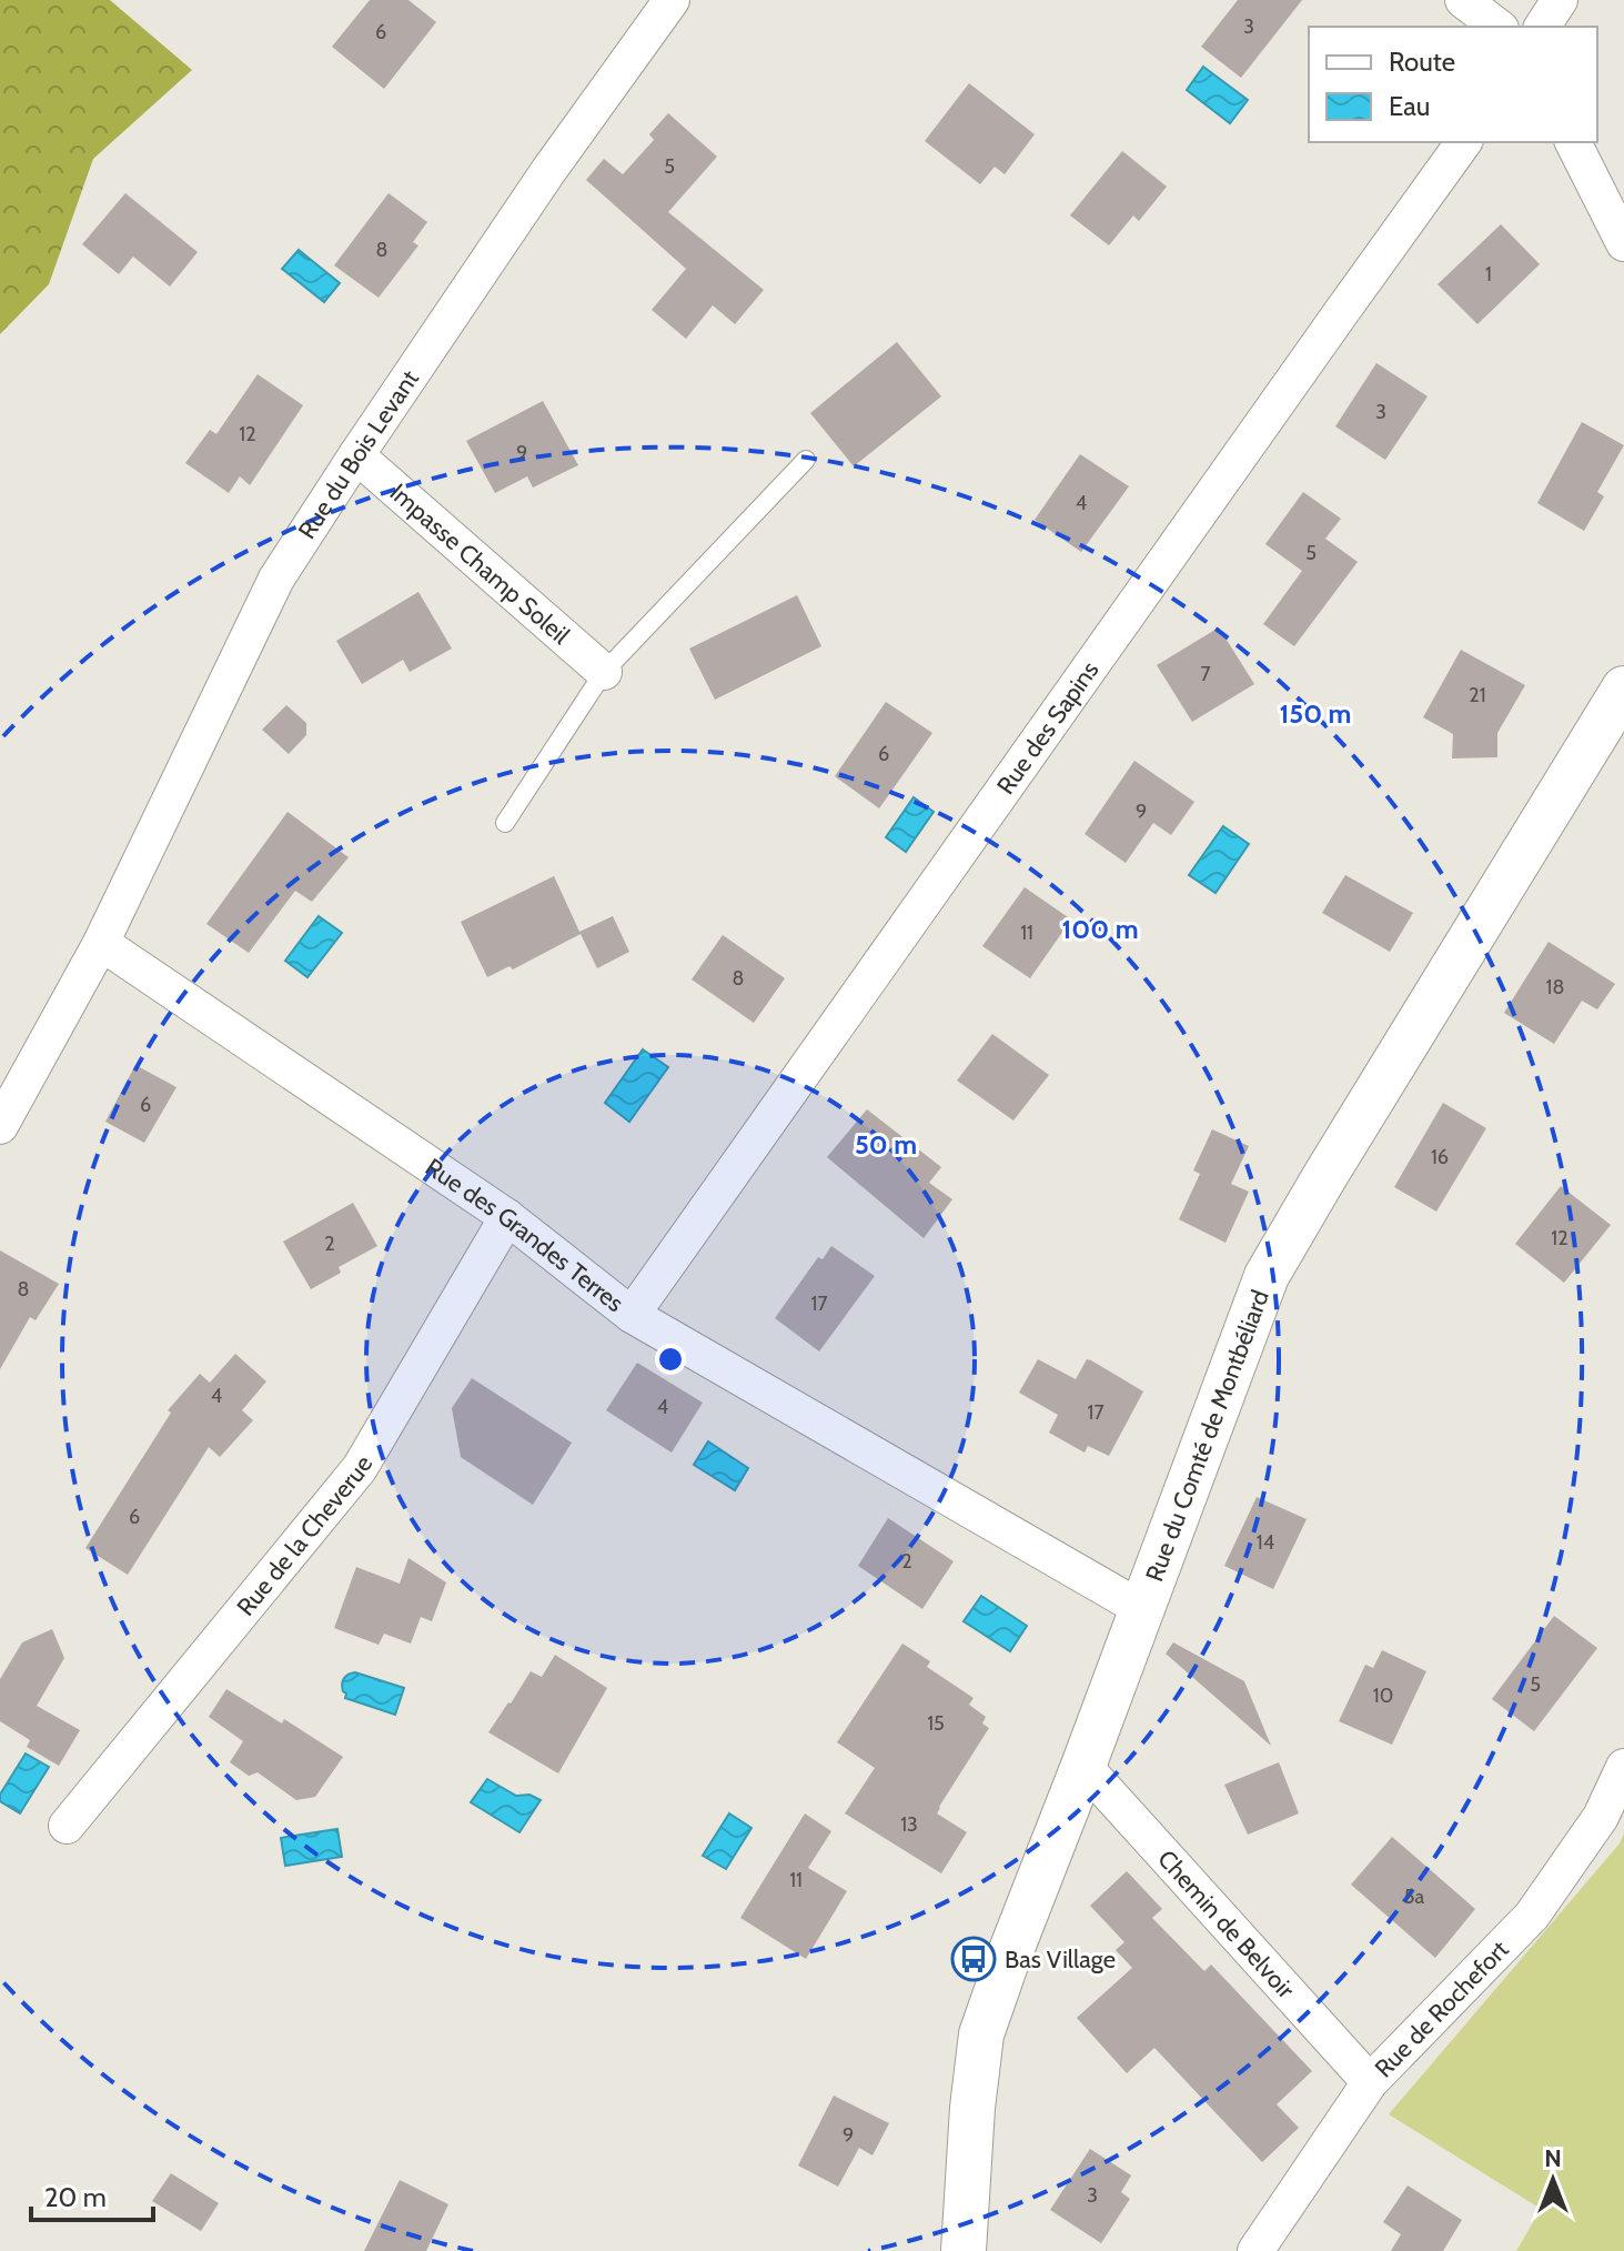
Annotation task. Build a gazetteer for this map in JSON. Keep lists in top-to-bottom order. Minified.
{"streets":{"street":["Rue du Bois Levant","Impasse Champ Soleil","Rue des Sapins","Rue des Grandes Terres","Rue du Comté de Montbéliard","Rue de la Cheverue","Chemin de Belvoir","Rue de Rochefort"]},"crossings":[["Rue du Bois Levant","Impasse Champ Soleil"],["Rue du Bois Levant","Rue des Grandes Terres"],["Rue des Sapins","Rue des Grandes Terres"],["Rue des Grandes Terres","Rue du Comté de Montbéliard"],["Rue des Grandes Terres","Rue de la Cheverue"],["Rue du Comté de Montbéliard","Chemin de Belvoir"],["Chemin de Belvoir","Rue de Rochefort"]],"places":{"bus stop":["Bas Village"]},"house_numbers":["3","6","5","8","1","3","12","9","4","5","7","21","6","9","11","8","18","6","16","12","2","8","17","4","4","17","6","14","2","5","10","15","13","11","5a","9","3"],"legend":["Route","Eau"],"scale_bar":"20 m","north":"top","rings":["150 m","100 m","50 m"]}
